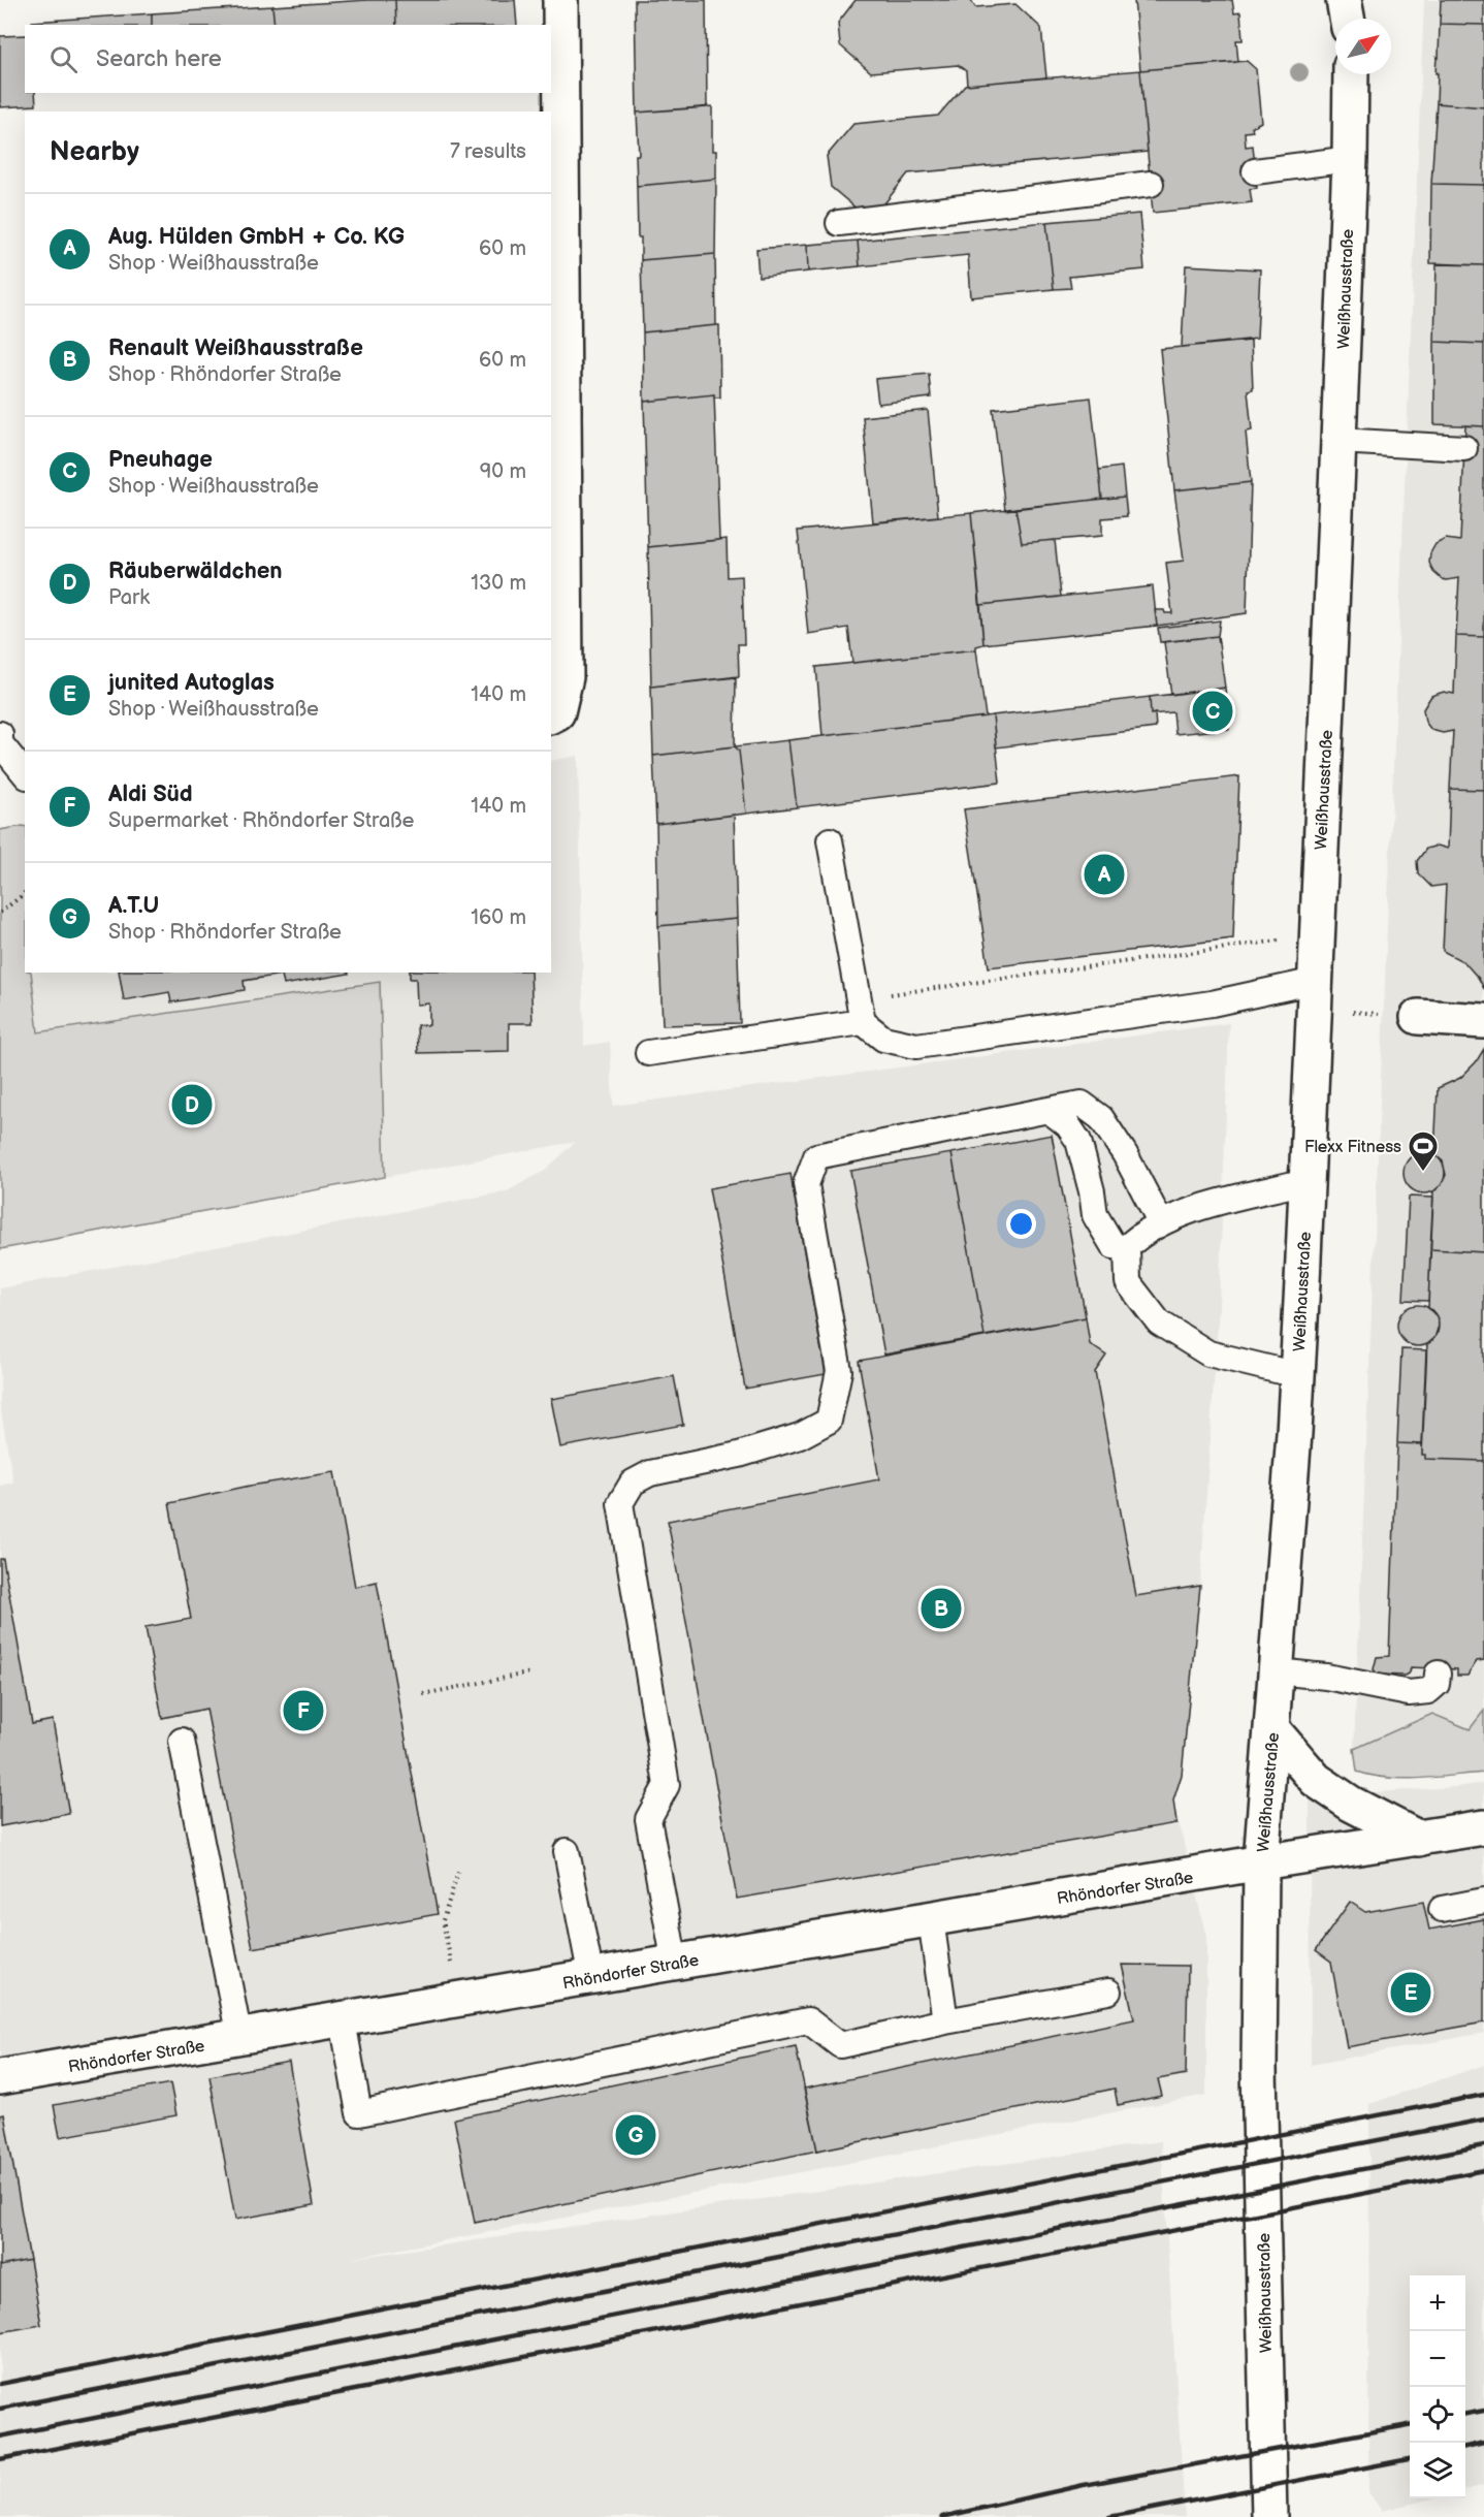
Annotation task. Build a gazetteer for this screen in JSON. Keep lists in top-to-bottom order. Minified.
{"streets":{"main road":["Weißhausstraße","Rhöndorfer Straße"]},"crossings":[["Weißhausstraße","Rhöndorfer Straße"]],"places":{"sports":["Flexx Fitness"]},"north":"top right","page":{"search":"Search here","heading":["Nearby","7 results"],"list":[{"mark":"A","name":"Aug. Hülden GmbH + Co. KG","note":"Shop · Weißhausstraße","value":"60 m"},{"mark":"B","name":"Renault Weißhausstraße","note":"Shop · Rhöndorfer Straße","value":"60 m"},{"mark":"C","name":"Pneuhage","note":"Shop · Weißhausstraße","value":"90 m"},{"mark":"D","name":"Räuberwäldchen","note":"Park","value":"130 m"},{"mark":"E","name":"junited Autoglas","note":"Shop · Weißhausstraße","value":"140 m"},{"mark":"F","name":"Aldi Süd","note":"Supermarket · Rhöndorfer Straße","value":"140 m"},{"mark":"G","name":"A.T.U","note":"Shop · Rhöndorfer Straße","value":"160 m"}],"pins":["C","A","D","B","F","E","G"],"map_buttons":["+","−"]}}
